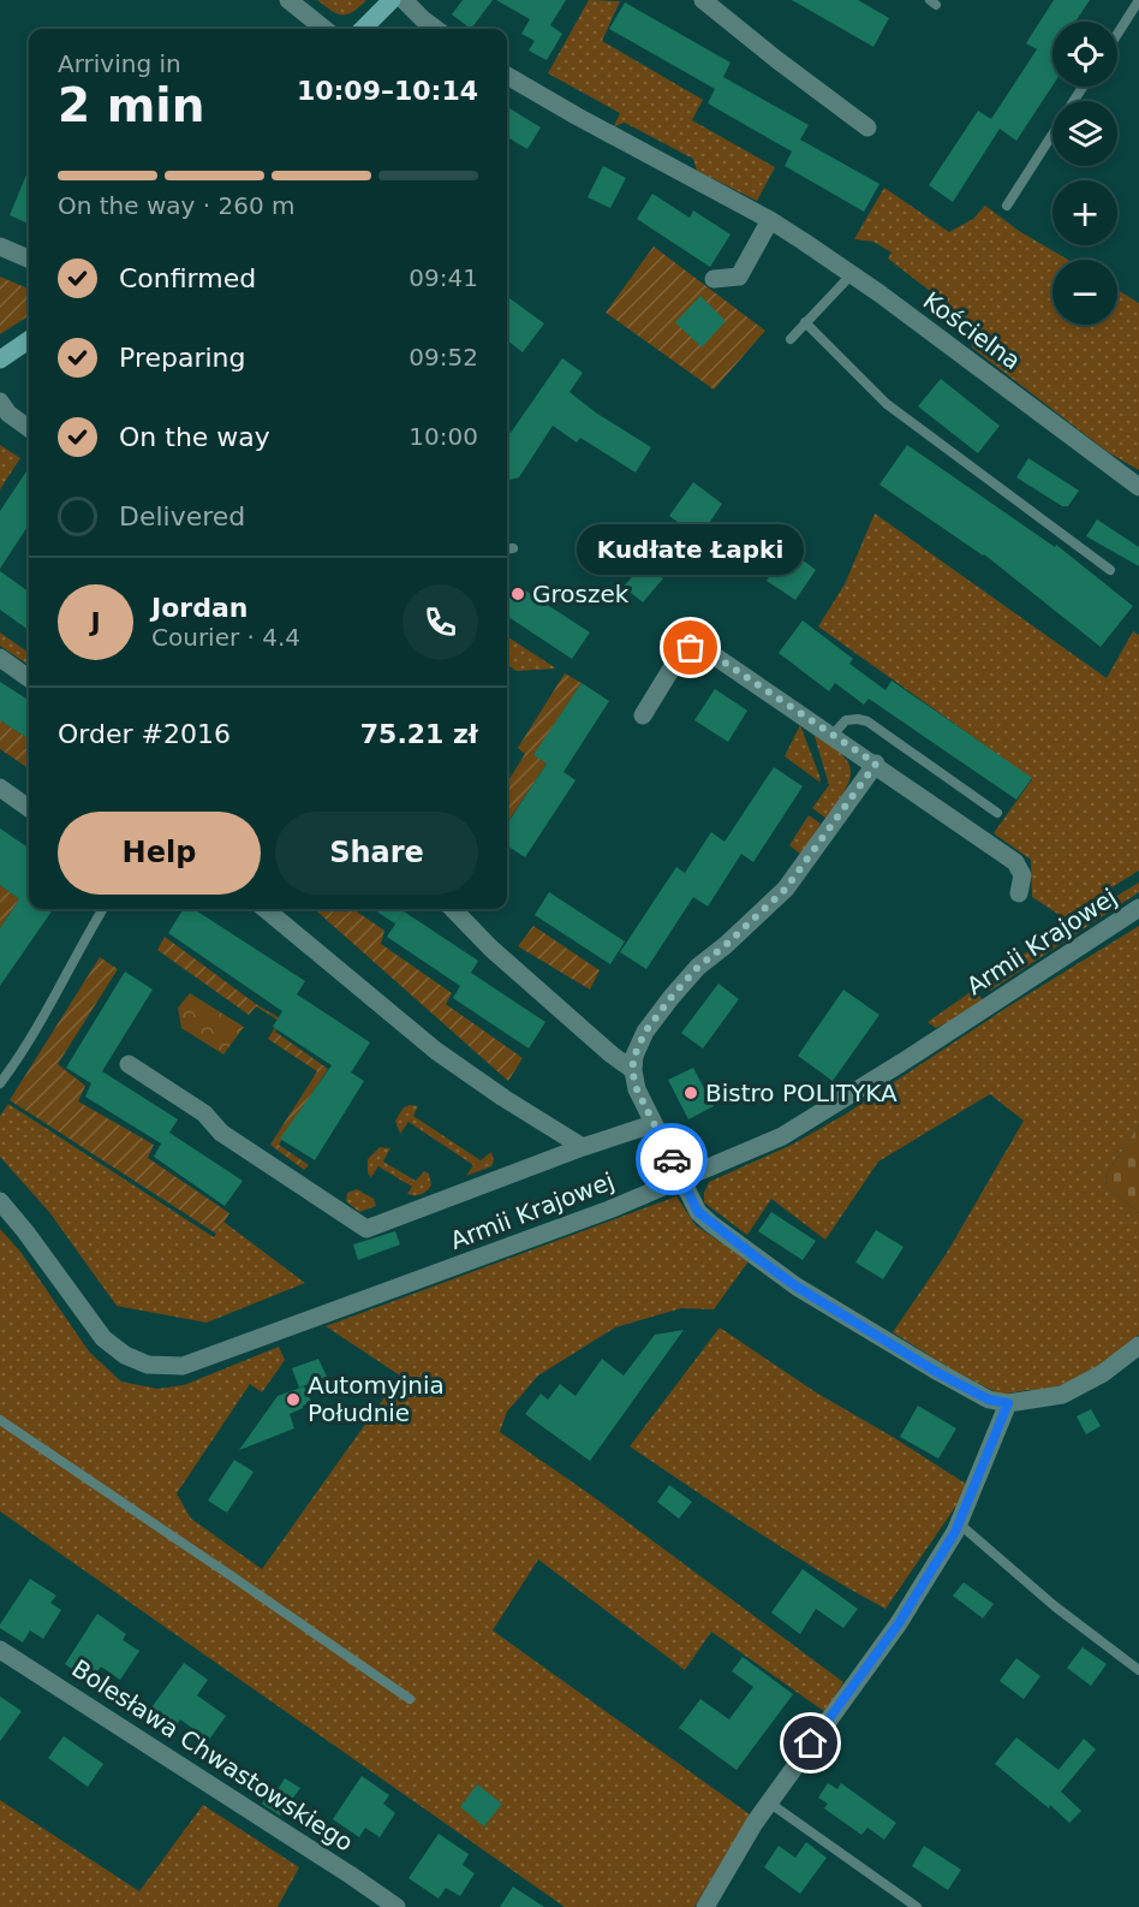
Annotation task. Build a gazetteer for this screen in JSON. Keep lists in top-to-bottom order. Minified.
{"streets":{"street":["Kościelna","Armii Krajowej","Bolesława Chwastowskiego"]},"places":["Groszek","Kudłate Łapki","Bistro POLITYKA","Automyjnia Południe"],"page":{"map_buttons":["+","−"],"heading":["2 min","Arriving in","10:09–10:14"],"panel":["Jordan","Courier · 4.4","Order #2016","75.21 zł"],"bar":"On the way · 260 m","list":[["Confirmed","09:41"],["Preparing","09:52"],["On the way","10:00"],"Delivered"],"bubble":"Kudłate Łapki","round":"J","buttons":["Help","Share"]}}
